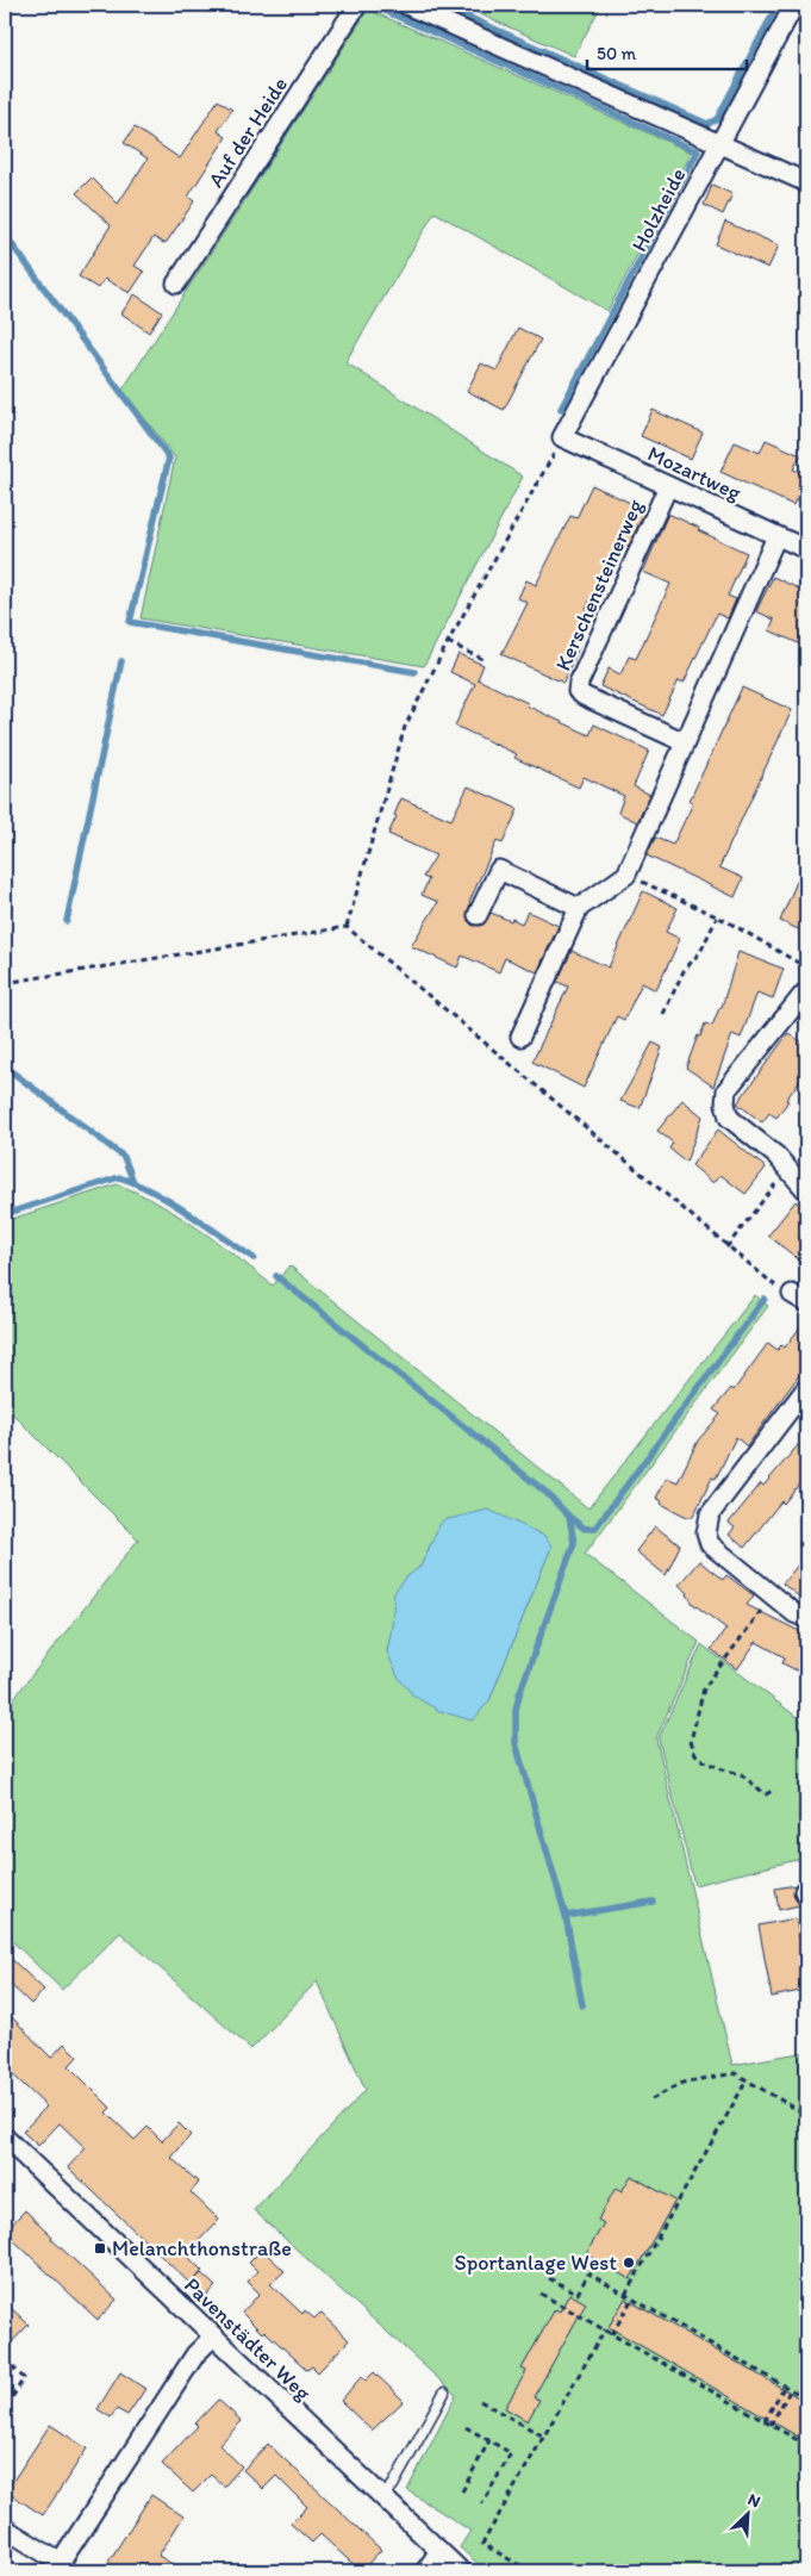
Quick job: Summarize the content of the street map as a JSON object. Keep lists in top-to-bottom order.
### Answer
{
  "streets": {
    "street": [
      "Auf der Heide",
      "Holzheide",
      "Mozartweg",
      "Kerschensteinerweg",
      "Pavenstädter Weg"
    ]
  },
  "crossings": [
    ["Holzheide", "Mozartweg"],
    ["Mozartweg", "Kerschensteinerweg"]
  ],
  "places": {
    "transit": ["Melanchthonstraße"],
    "other": ["Sportanlage West"]
  },
  "scale_bar": "50 m",
  "north": "top right"
}
